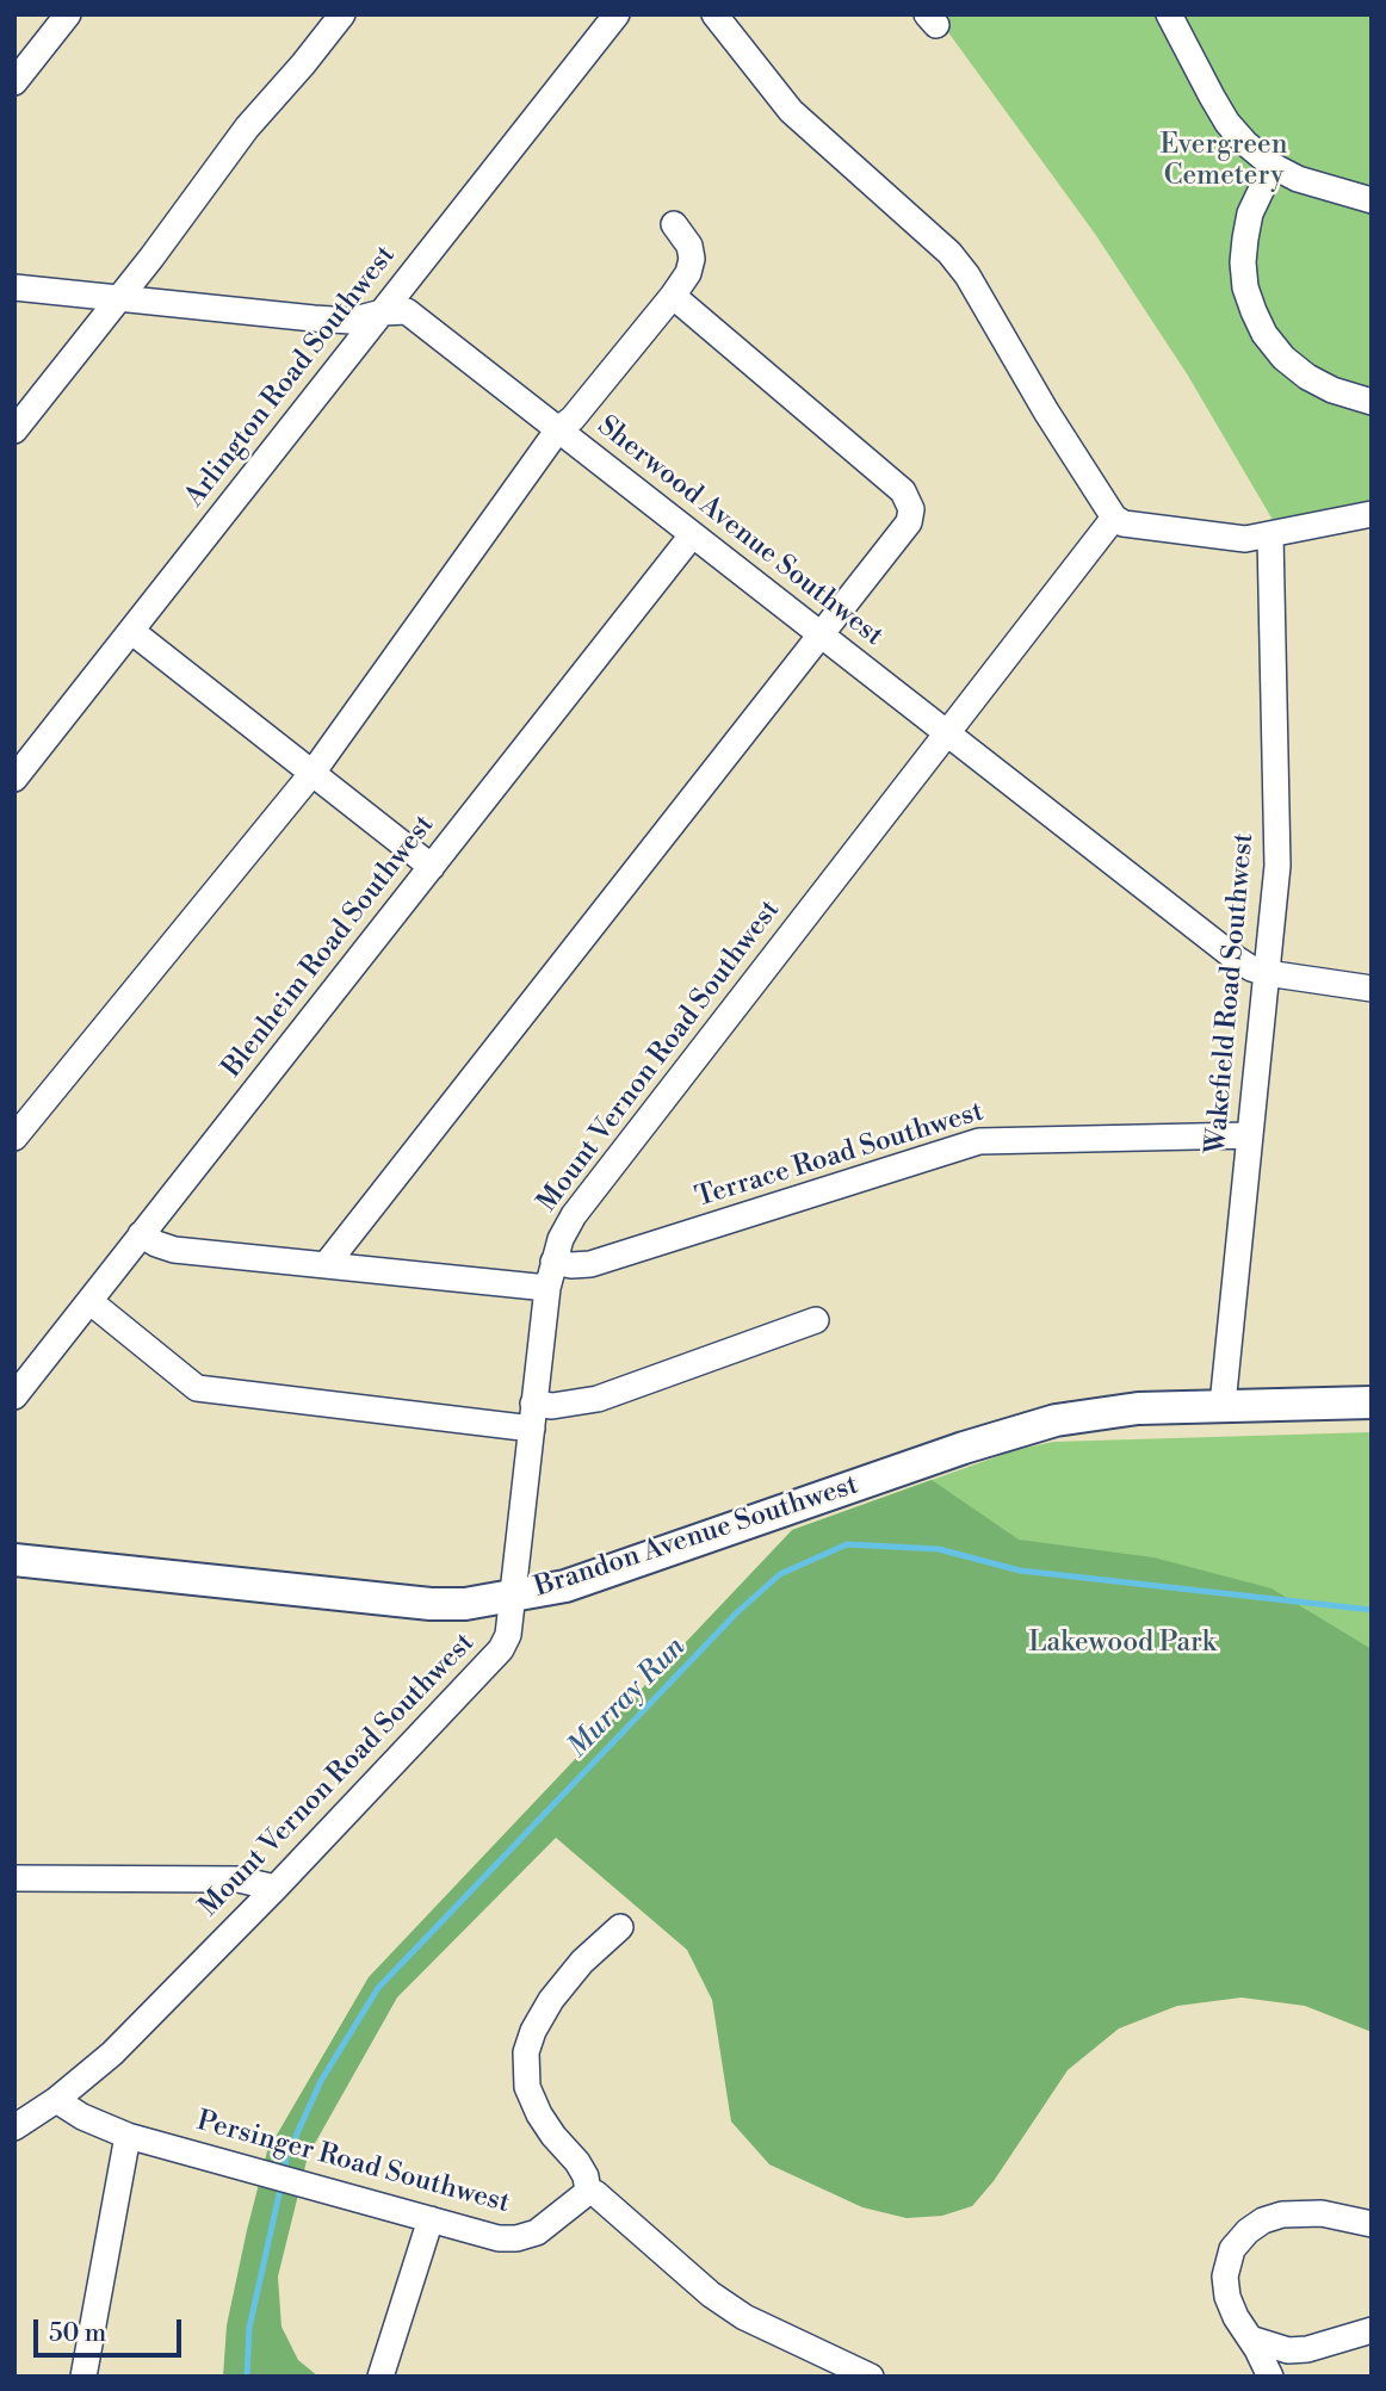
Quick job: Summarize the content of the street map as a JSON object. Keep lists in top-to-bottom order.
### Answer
{
  "streets": {
    "main road": ["Brandon Avenue Southwest"],
    "street": [
      "Arlington Road Southwest",
      "Sherwood Avenue Southwest",
      "Blenheim Road Southwest",
      "Wakefield Road Southwest",
      "Mount Vernon Road Southwest",
      "Terrace Road Southwest",
      "Persinger Road Southwest"
    ]
  },
  "crossings": [
    ["Arlington Road Southwest", "Sherwood Avenue Southwest"],
    ["Sherwood Avenue Southwest", "Blenheim Road Southwest"],
    ["Sherwood Avenue Southwest", "Wakefield Road Southwest"],
    ["Sherwood Avenue Southwest", "Mount Vernon Road Southwest"],
    ["Wakefield Road Southwest", "Terrace Road Southwest"],
    ["Wakefield Road Southwest", "Brandon Avenue Southwest"],
    ["Mount Vernon Road Southwest", "Terrace Road Southwest"],
    ["Mount Vernon Road Southwest", "Brandon Avenue Southwest"],
    ["Mount Vernon Road Southwest", "Persinger Road Southwest"]
  ],
  "water": ["Murray Run"],
  "parks": ["Evergreen Cemetery", "Lakewood Park"],
  "scale_bar": "50 m"
}
